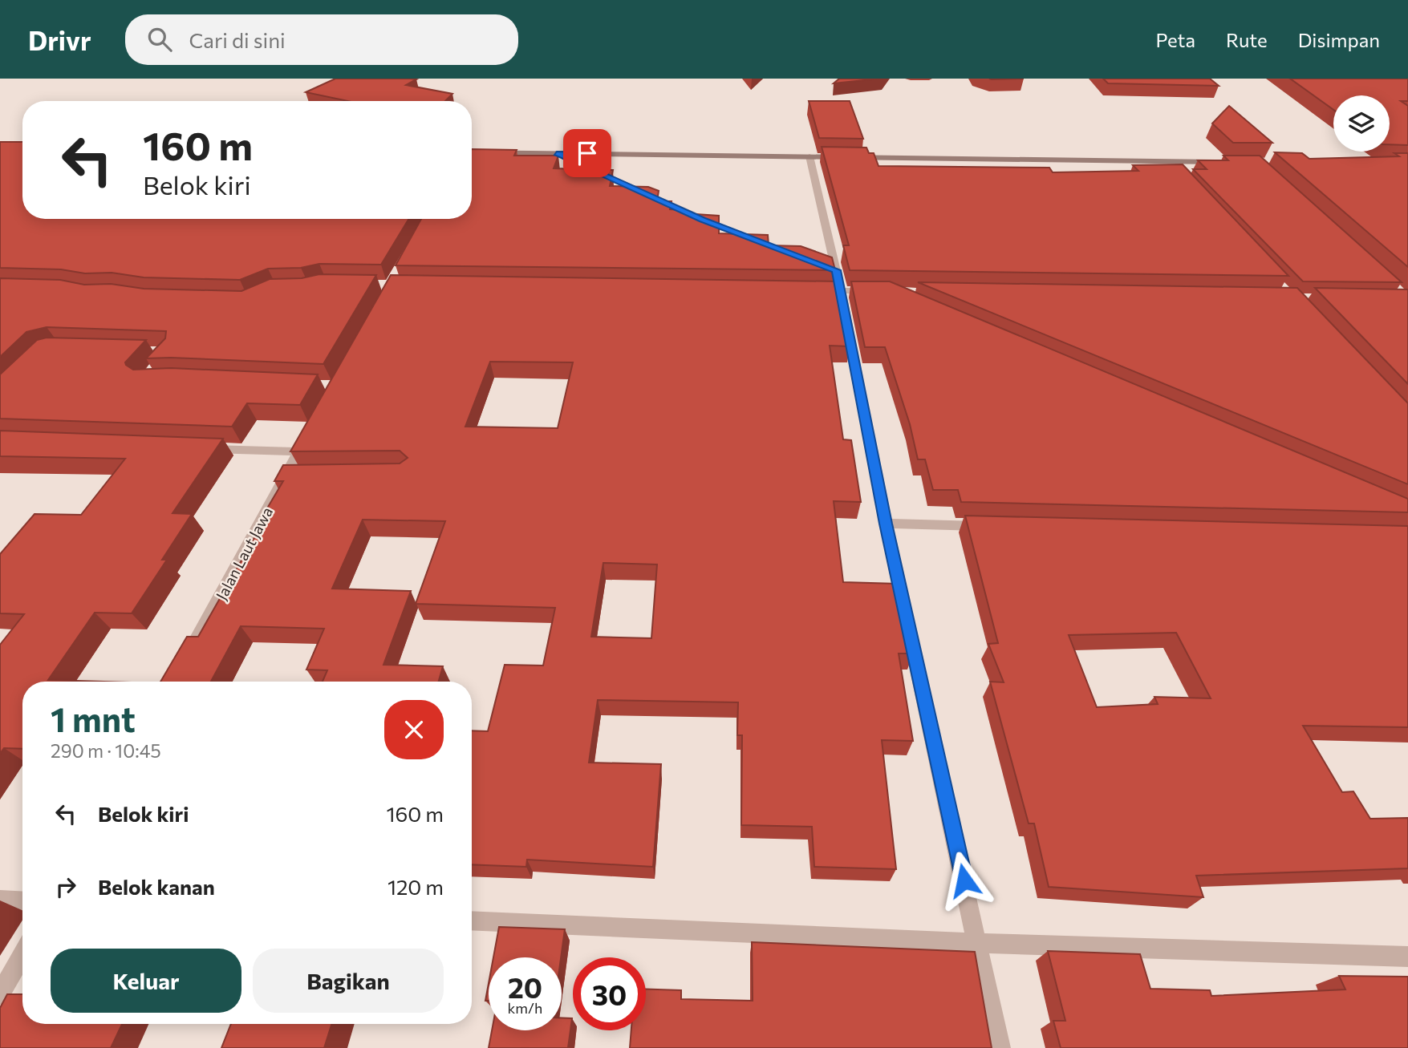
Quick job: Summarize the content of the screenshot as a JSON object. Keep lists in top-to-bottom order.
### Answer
{
  "streets": {
    "street": ["Jalan Laut Jawa"]
  },
  "page": {
    "header": "Drivr",
    "search": "Cari di sini",
    "nav": ["Peta", "Rute", "Disimpan"],
    "turn": ["160 m", "Belok kiri"],
    "heading": ["1 mnt", "290 m · 10:45"],
    "list": [
      {
        "name": "Belok kiri",
        "value": "160 m"
      },
      {
        "name": "Belok kanan",
        "value": "120 m"
      }
    ],
    "buttons": ["Keluar", "Bagikan"],
    "speed": "20 km/h",
    "limit": "30"
  }
}
